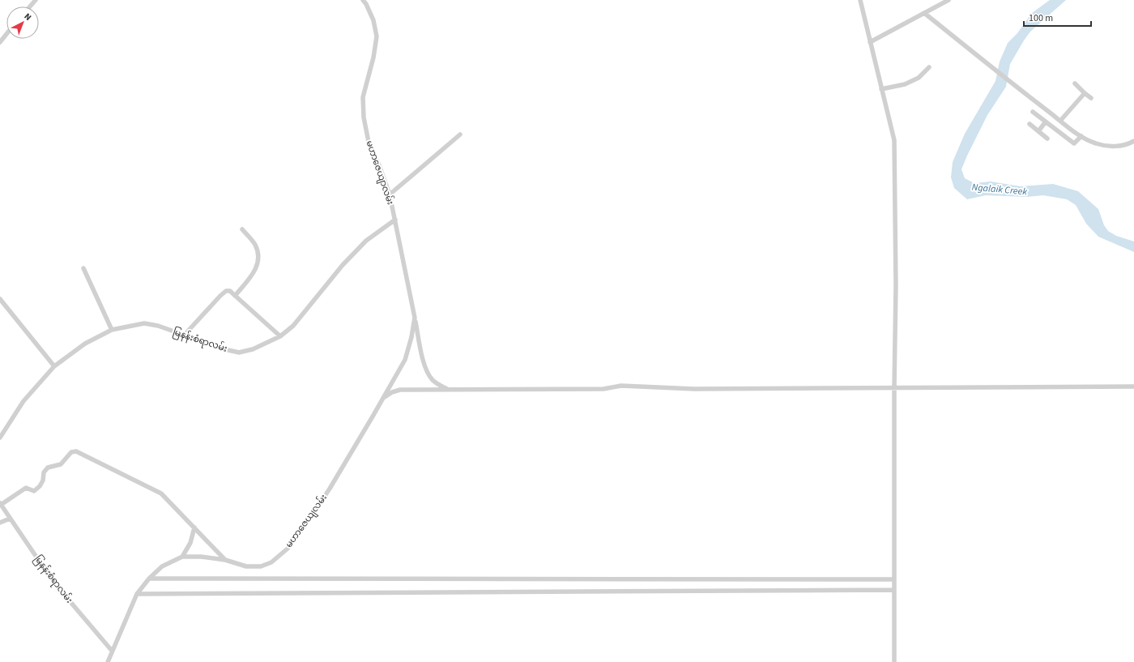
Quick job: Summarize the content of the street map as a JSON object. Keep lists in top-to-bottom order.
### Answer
{
  "streets": {
    "street": ["မဟာဇေယျာလမ်း", "မြနန်းစံရာလမ်း", "မဟာဇေယျလမ်း"]
  },
  "crossings": [
    ["မဟာဇေယျာလမ်း", "မြနန်းစံရာလမ်း"],
    ["မဟာဇေယျာလမ်း", "မဟာဇေယျလမ်း"],
    ["မြနန်းစံရာလမ်း", "မဟာဇေယျလမ်း"]
  ],
  "water": ["Ngalaik Creek"],
  "scale_bar": "100 m",
  "north": "top right"
}
